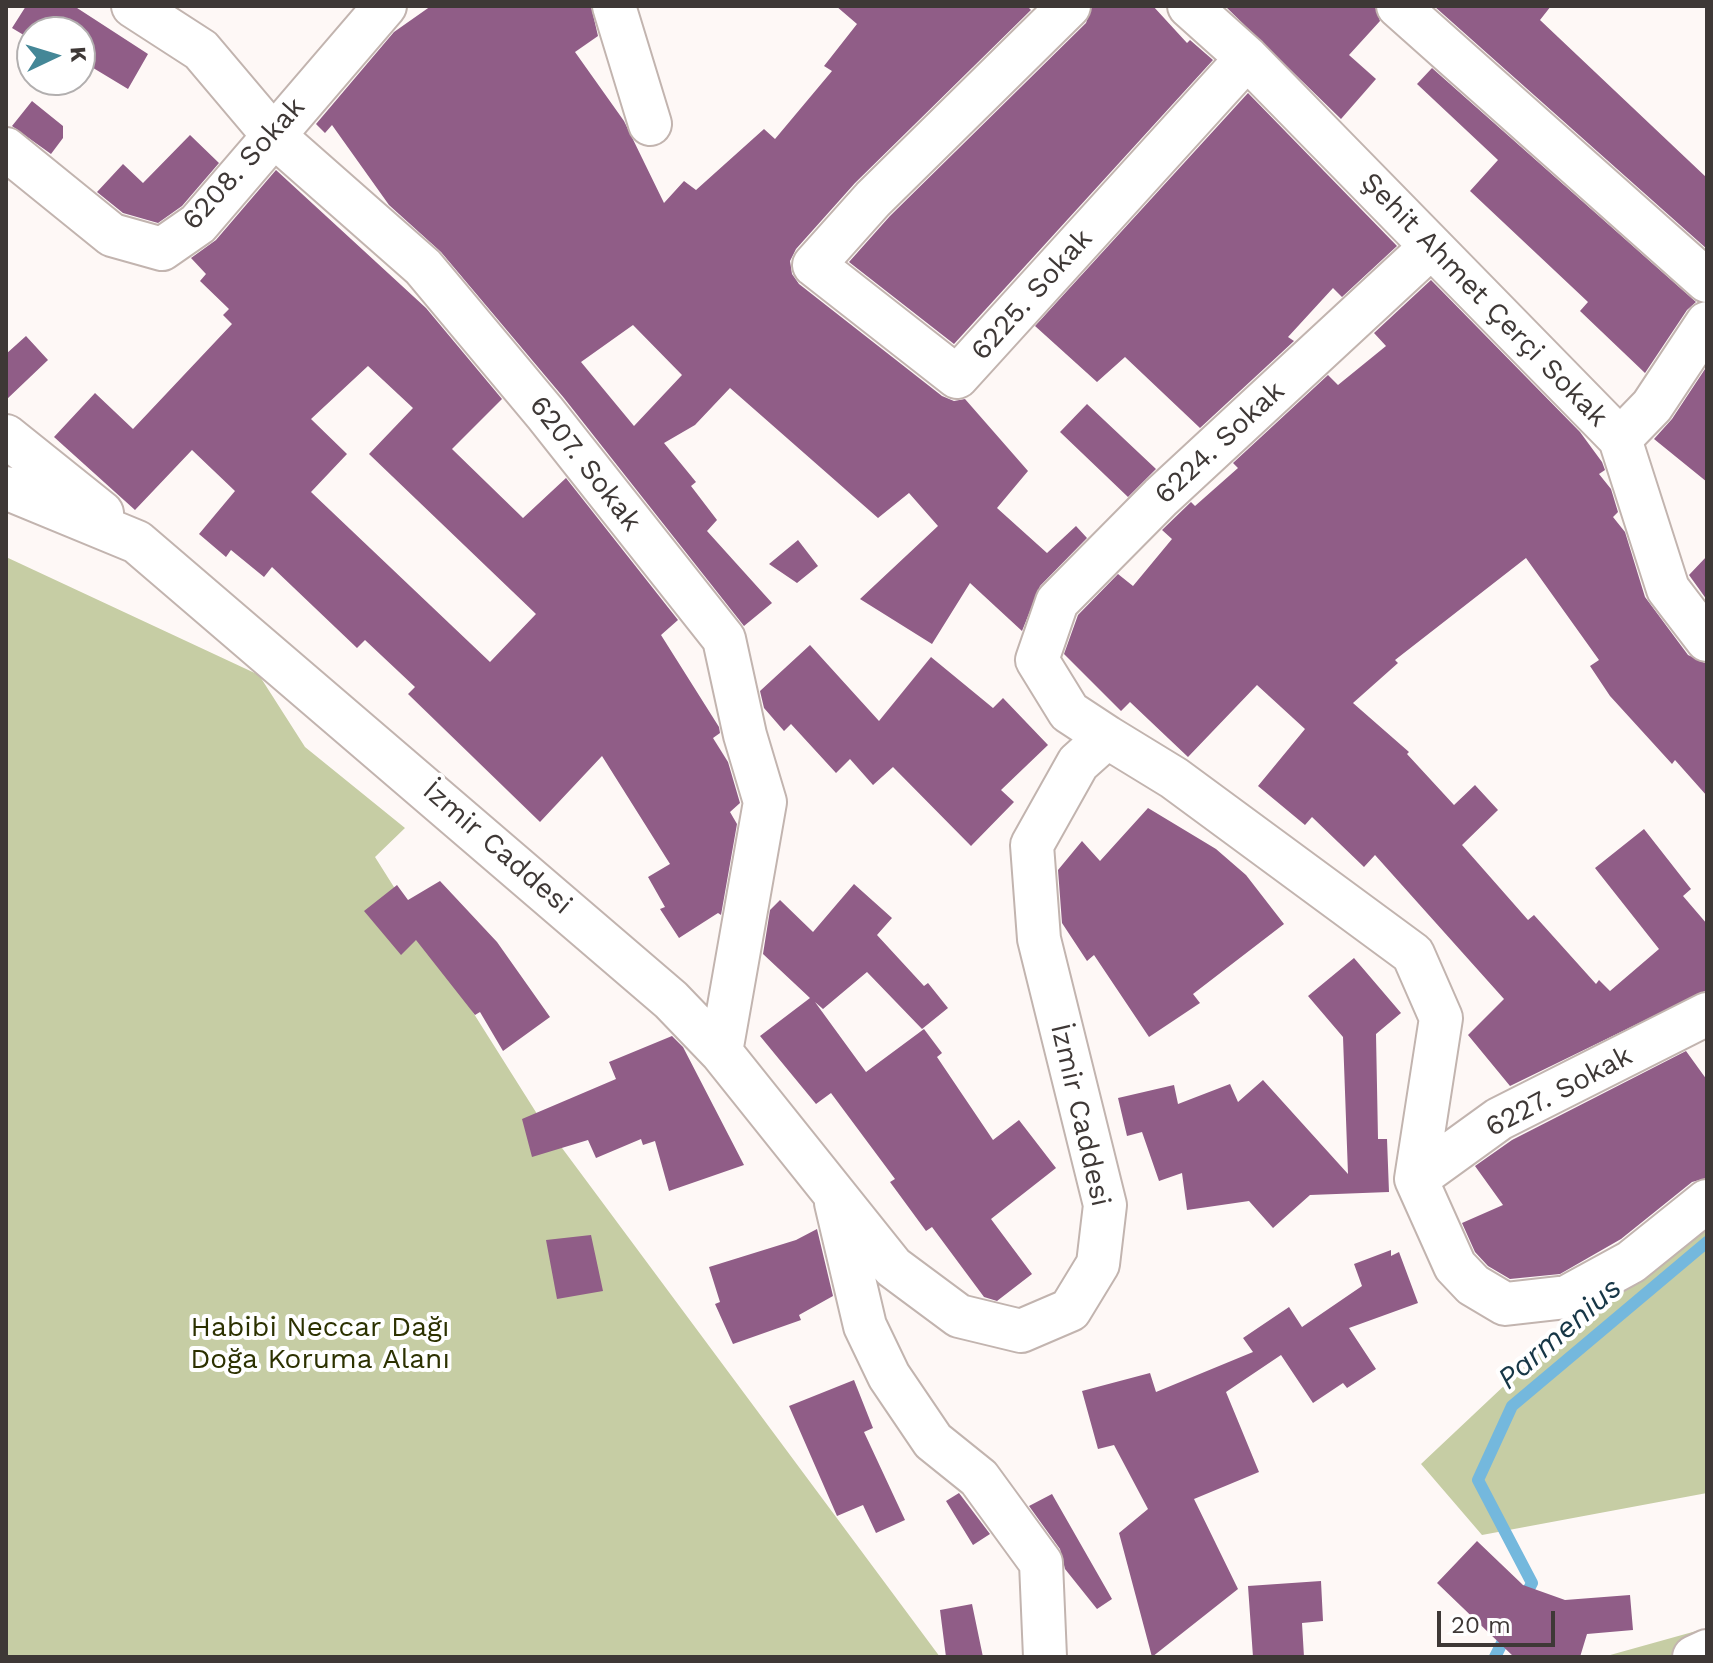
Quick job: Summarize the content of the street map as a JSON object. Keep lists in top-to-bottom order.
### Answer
{
  "streets": {
    "street": [
      "6208. Sokak",
      "6225. Sokak",
      "Şehit Ahmet Çerçi Sokak",
      "6224. Sokak",
      "6207. Sokak",
      "İzmir Caddesi",
      "6227. Sokak"
    ]
  },
  "crossings": [
    ["6208. Sokak", "6207. Sokak"],
    ["6225. Sokak", "Şehit Ahmet Çerçi Sokak"],
    ["Şehit Ahmet Çerçi Sokak", "6224. Sokak"],
    ["6224. Sokak", "İzmir Caddesi"],
    ["6207. Sokak", "İzmir Caddesi"]
  ],
  "water": ["Parmenius"],
  "parks": ["Habibi Neccar Dağı Doğa Koruma Alanı"],
  "scale_bar": "20 m",
  "north": "right"
}
